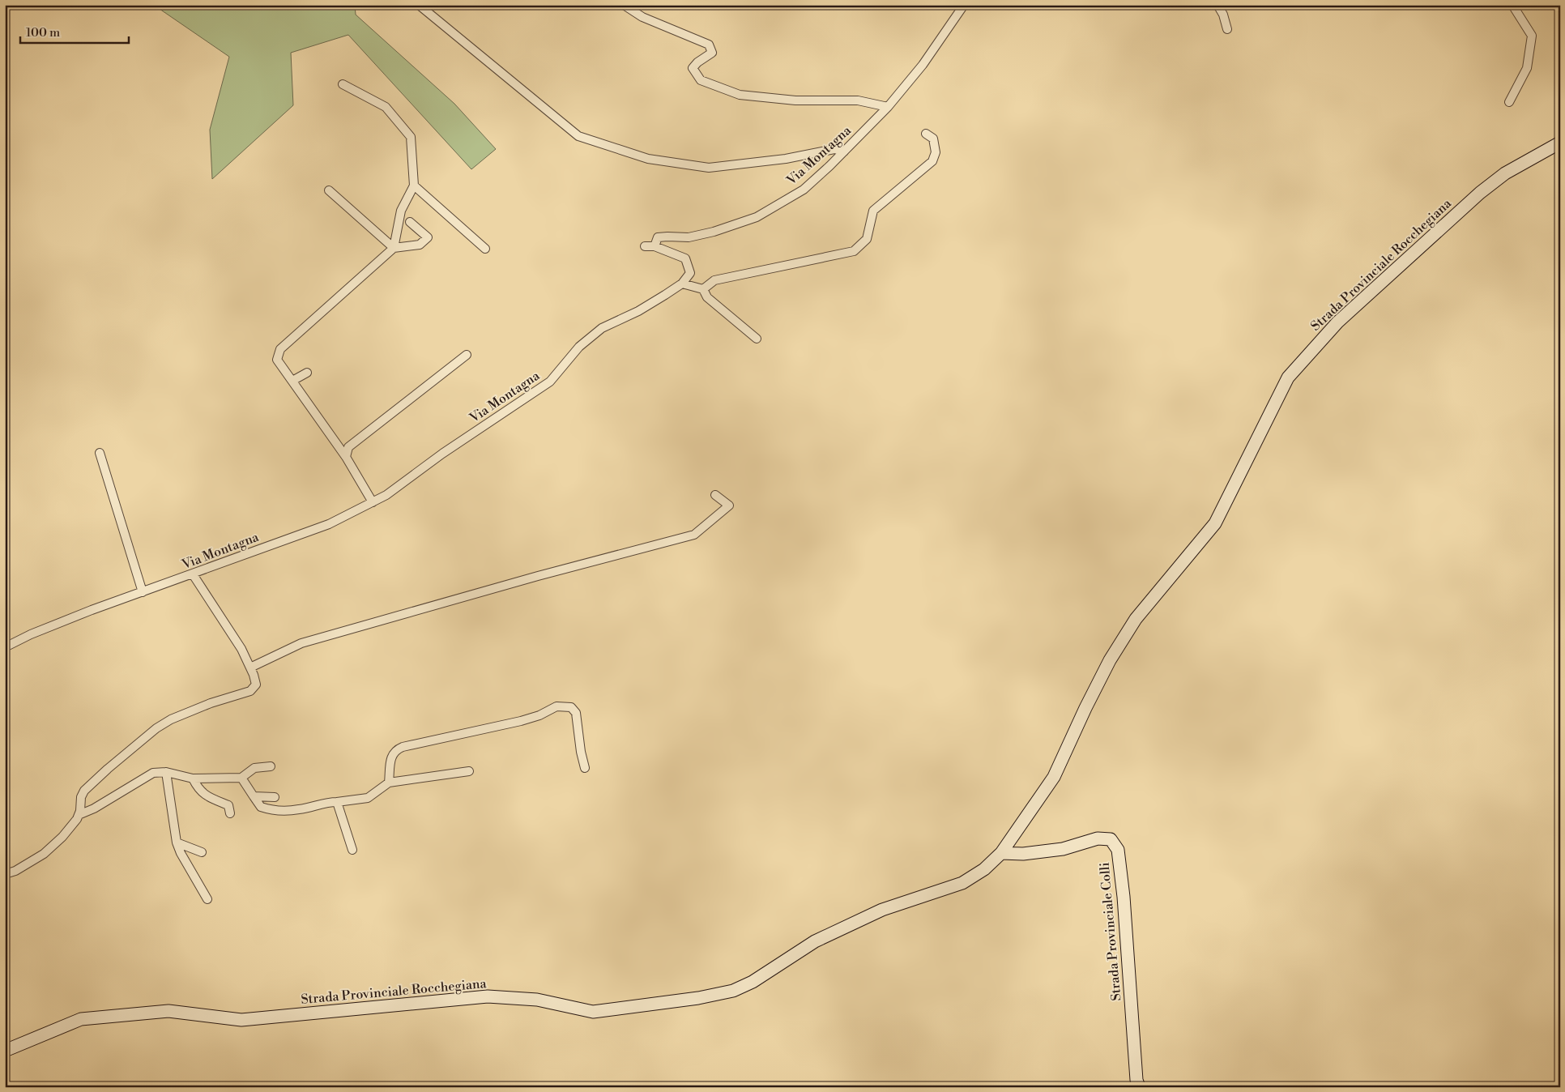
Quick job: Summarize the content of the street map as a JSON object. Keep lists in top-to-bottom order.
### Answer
{
  "streets": {
    "main road": ["Strada Provinciale Rocchegiana", "Strada Provinciale Colli"],
    "street": ["Via Montagna"]
  },
  "crossings": [
    ["Strada Provinciale Rocchegiana", "Strada Provinciale Colli"]
  ],
  "scale_bar": "100 m"
}
